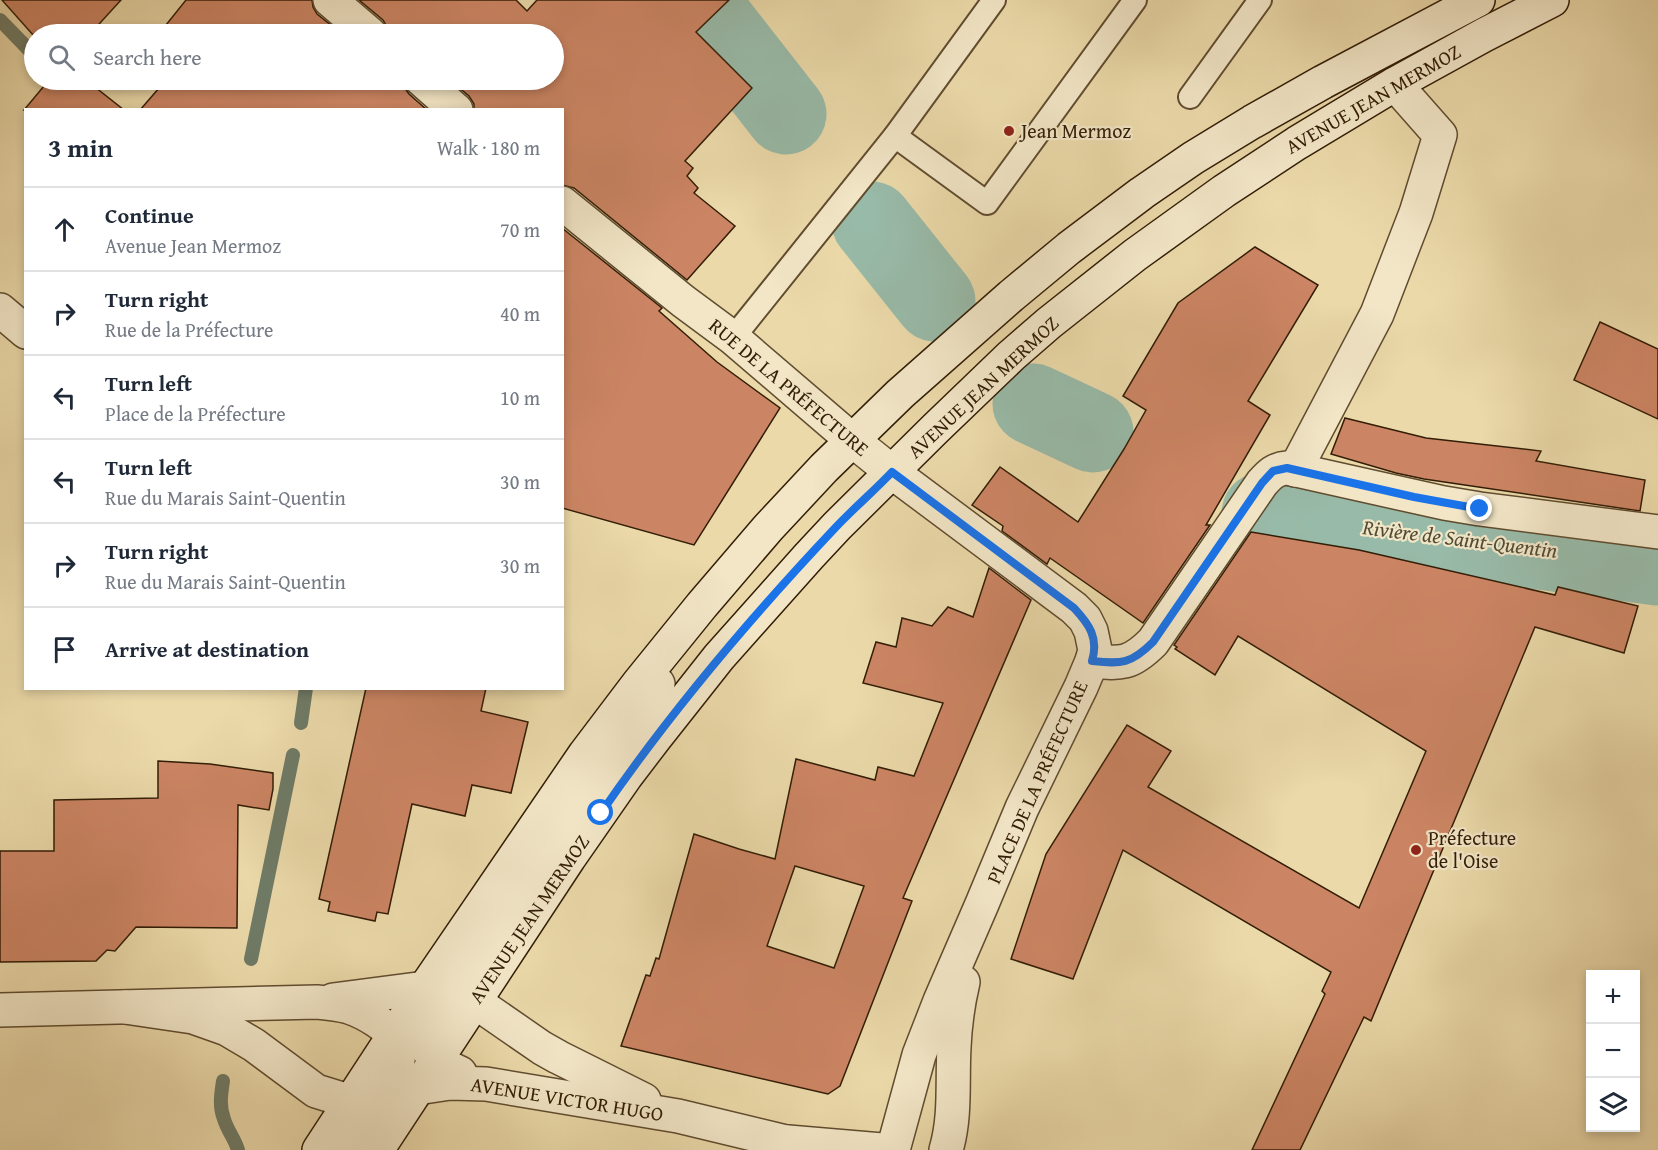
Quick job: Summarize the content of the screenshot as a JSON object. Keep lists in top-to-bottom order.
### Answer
{
  "streets": {
    "street": [
      "AVENUE JEAN MERMOZ",
      "RUE DE LA PRÉFECTURE",
      "PLACE DE LA PRÉFECTURE",
      "AVENUE VICTOR HUGO"
    ]
  },
  "crossings": [
    ["AVENUE JEAN MERMOZ", "RUE DE LA PRÉFECTURE"],
    ["AVENUE JEAN MERMOZ", "AVENUE VICTOR HUGO"],
    ["RUE DE LA PRÉFECTURE", "PLACE DE LA PRÉFECTURE"]
  ],
  "water": ["Rivière de Saint-Quentin"],
  "places": ["Jean Mermoz", "Préfecture de l'Oise"],
  "page": {
    "search": "Search here",
    "heading": ["3 min", "Walk · 180 m"],
    "list": [
      ["Continue", "Avenue Jean Mermoz", "70 m"],
      ["Turn right", "Rue de la Préfecture", "40 m"],
      ["Turn left", "Place de la Préfecture", "10 m"],
      ["Turn left", "Rue du Marais Saint-Quentin", "30 m"],
      ["Turn right", "Rue du Marais Saint-Quentin", "30 m"],
      "Arrive at destination"
    ],
    "map_buttons": ["+", "−"]
  }
}
